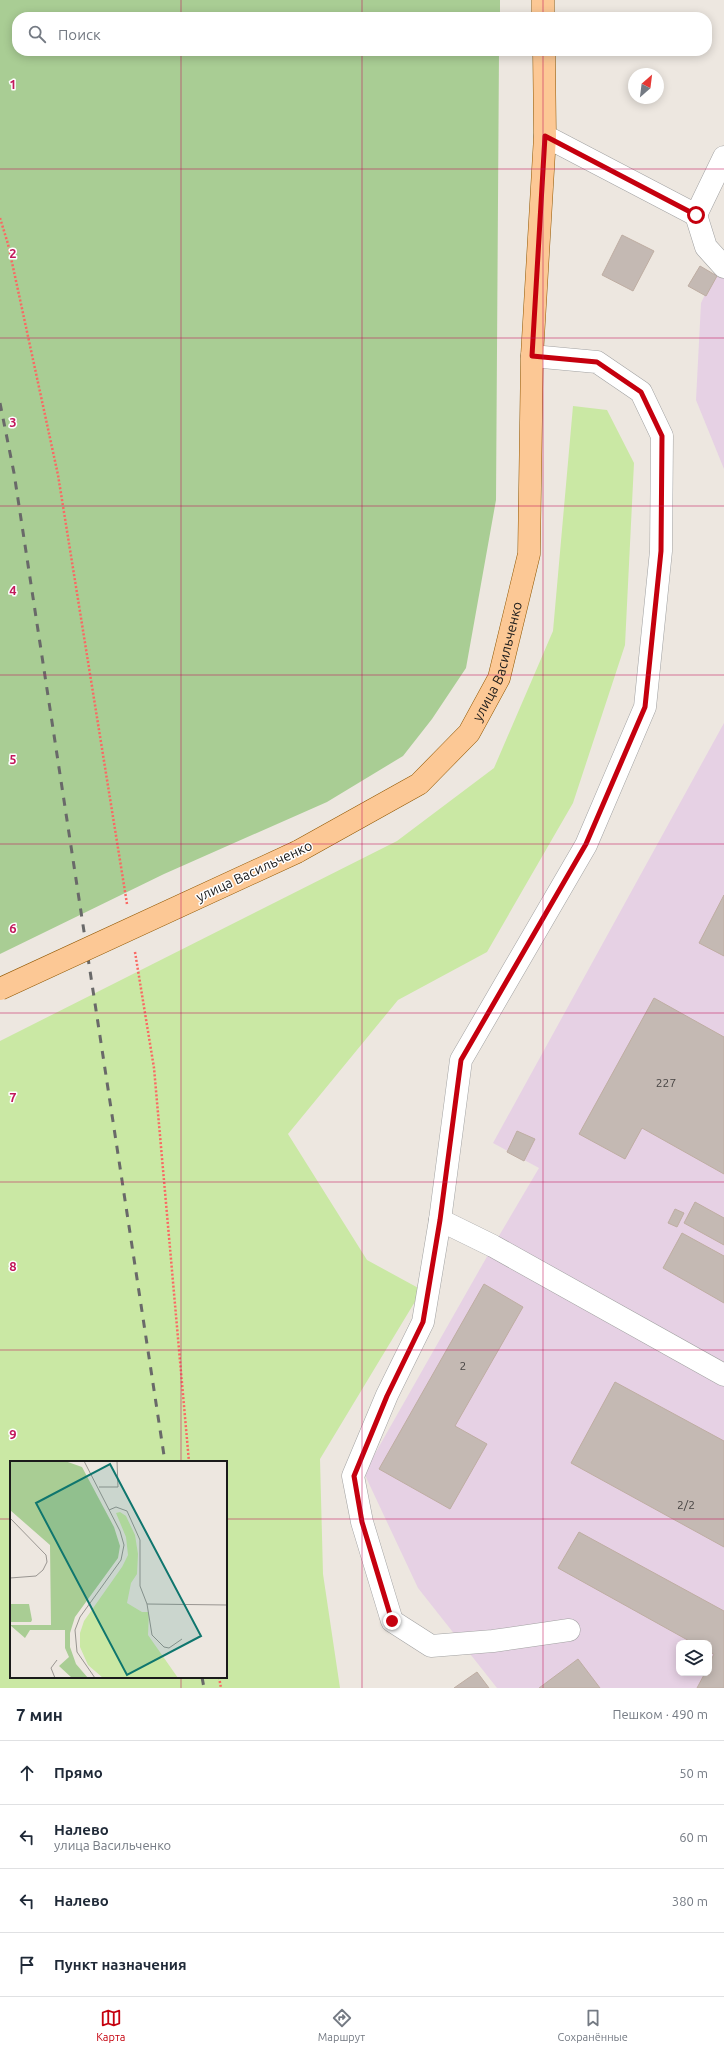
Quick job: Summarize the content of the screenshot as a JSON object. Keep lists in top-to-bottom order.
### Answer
{
  "streets": {
    "main road": ["улица Васильченко"]
  },
  "house_numbers": ["227", "2", "2/2"],
  "north": "top right",
  "page": {
    "search": "Поиск",
    "heading": ["7 мин", "Пешком · 490 m"],
    "list": [
      ["Прямо", "50 m"],
      ["Налево", "улица Васильченко", "60 m"],
      ["Налево", "380 m"],
      "Пункт назначения"
    ],
    "nav": ["Карта", "Маршрут", "Сохранённые"]
  },
  "grid": {
    "rows": [
      "1",
      "2",
      "3",
      "4",
      "5",
      "6",
      "7",
      "8",
      "9"
    ]
  }
}
